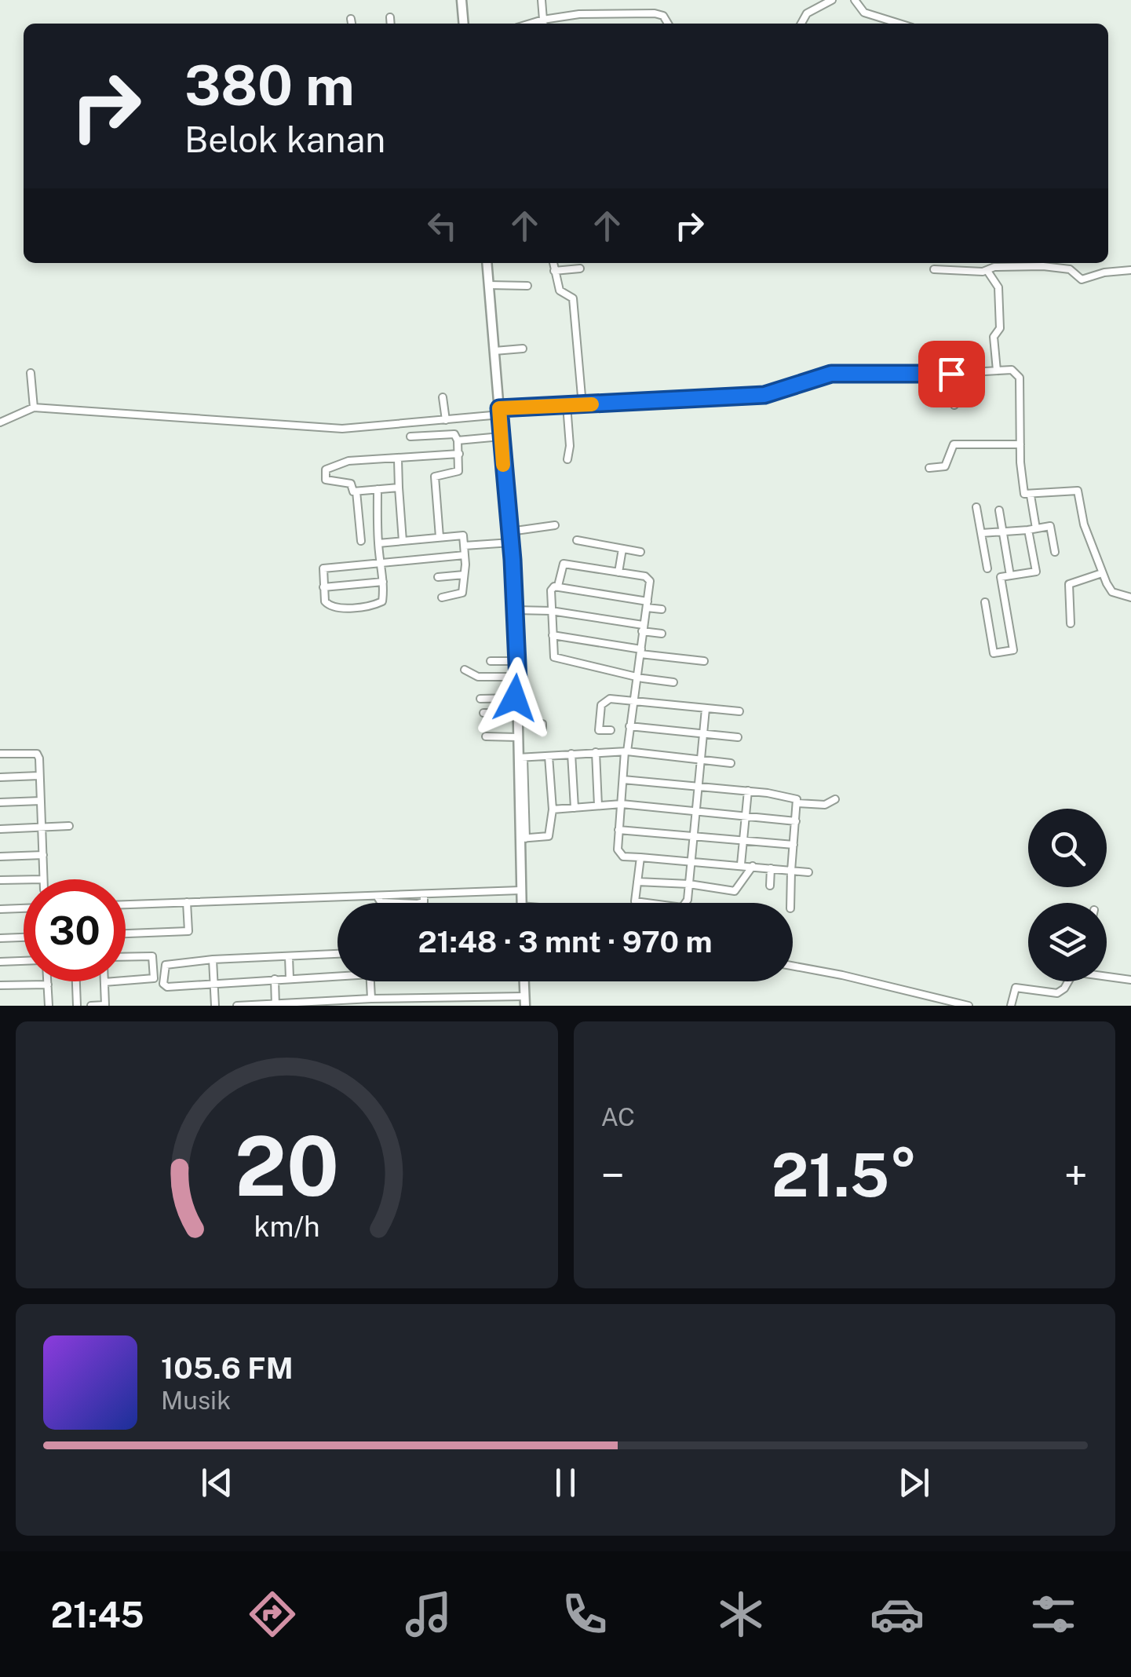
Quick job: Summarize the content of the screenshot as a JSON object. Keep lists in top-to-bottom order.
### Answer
{
  "page": {
    "turn": ["380 m", "Belok kanan"],
    "limit": "30",
    "trip": "21:48 · 3 mnt · 970 m",
    "tile": "AC",
    "heat": ["−", "21.5°", "+"],
    "song": ["105.6 FM", "Musik"],
    "tabs": "21:45",
    "gauge": ["20", "km/h"]
  }
}
